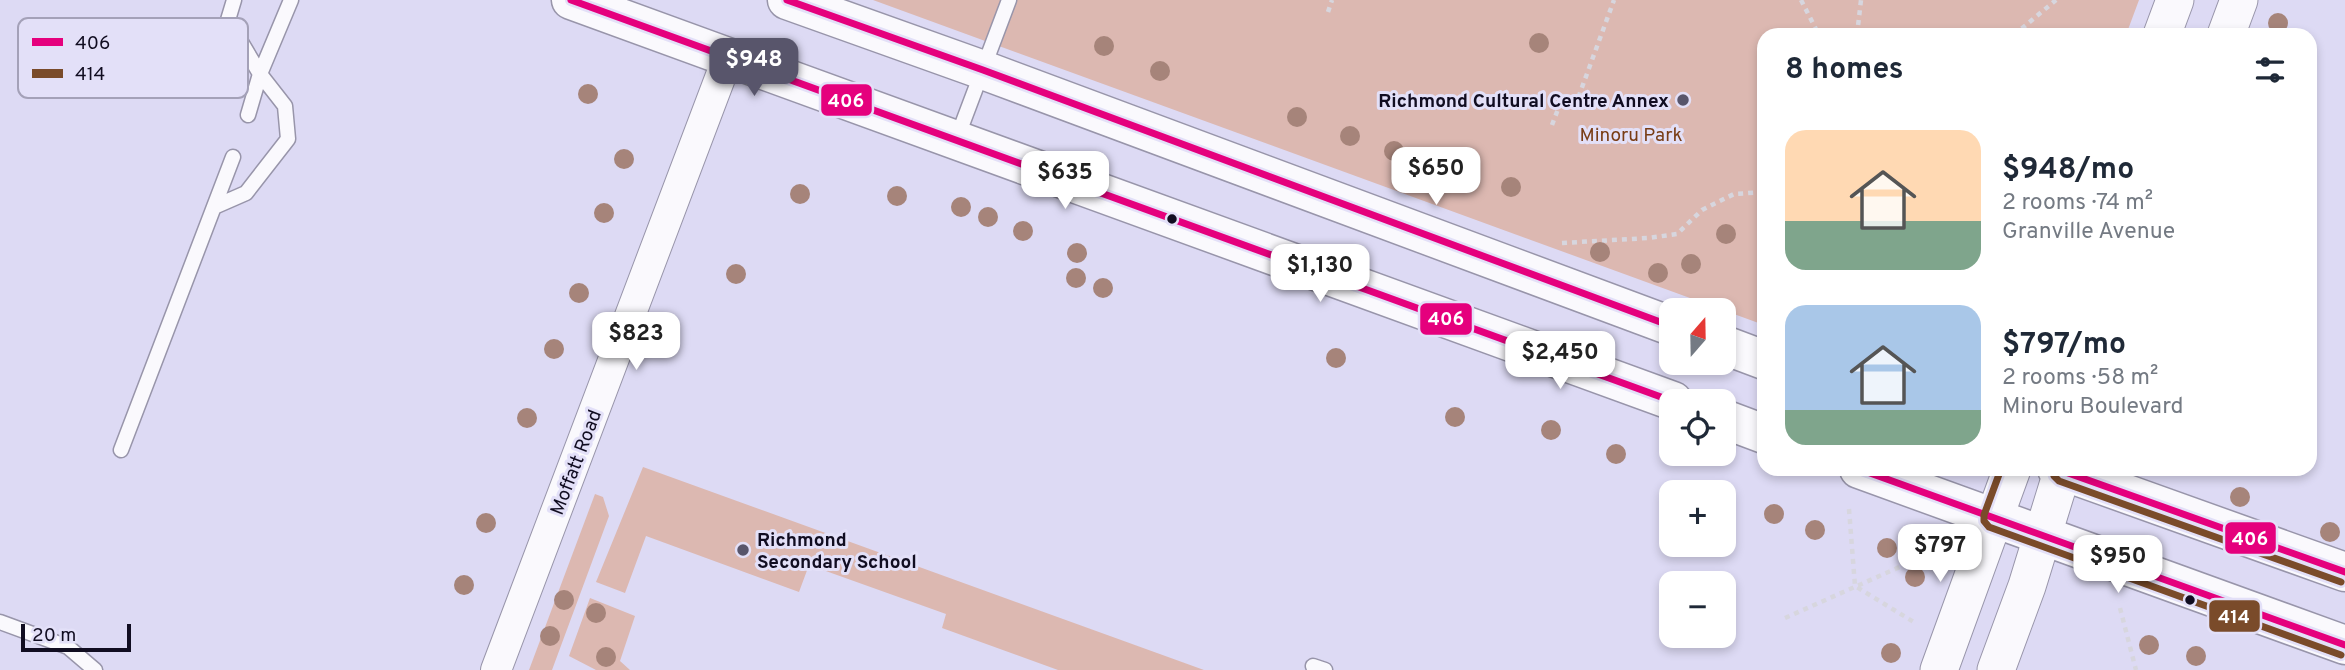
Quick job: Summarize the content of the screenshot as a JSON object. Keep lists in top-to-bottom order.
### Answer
{
  "streets": {
    "street": ["Moffatt Road"]
  },
  "parks": ["Minoru Park"],
  "places": ["Richmond Cultural Centre Annex", "Richmond Secondary School"],
  "lines": ["transit line 406", "transit line 414"],
  "legend": ["406", "414"],
  "scale_bar": "20 m",
  "north": "top",
  "page": {
    "heading": "8 homes",
    "price": [
      "$948",
      "$650",
      "$635",
      "$1,130",
      "$823",
      "$2,450",
      "$797",
      "$950"
    ],
    "list": [
      {
        "name": "$948/mo",
        "note": "2 rooms · 74 m² · Granville Avenue"
      },
      {
        "name": "$797/mo",
        "note": "2 rooms · 58 m² · Minoru Boulevard"
      }
    ],
    "map_buttons": ["+", "−"],
    "scale": "20 m"
  }
}
